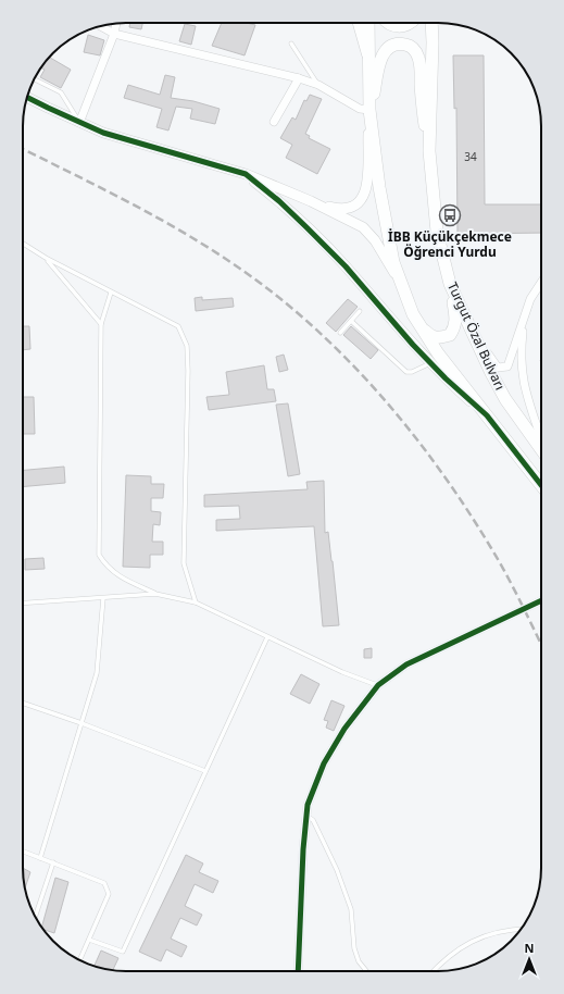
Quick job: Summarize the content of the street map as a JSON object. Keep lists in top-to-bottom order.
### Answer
{
  "streets": {
    "main road": ["Turgut Özal Bulvarı"]
  },
  "places": {
    "bus stop": ["İBB Küçükçekmece Öğrenci Yurdu"]
  },
  "house_numbers": ["34"],
  "north": "top"
}
